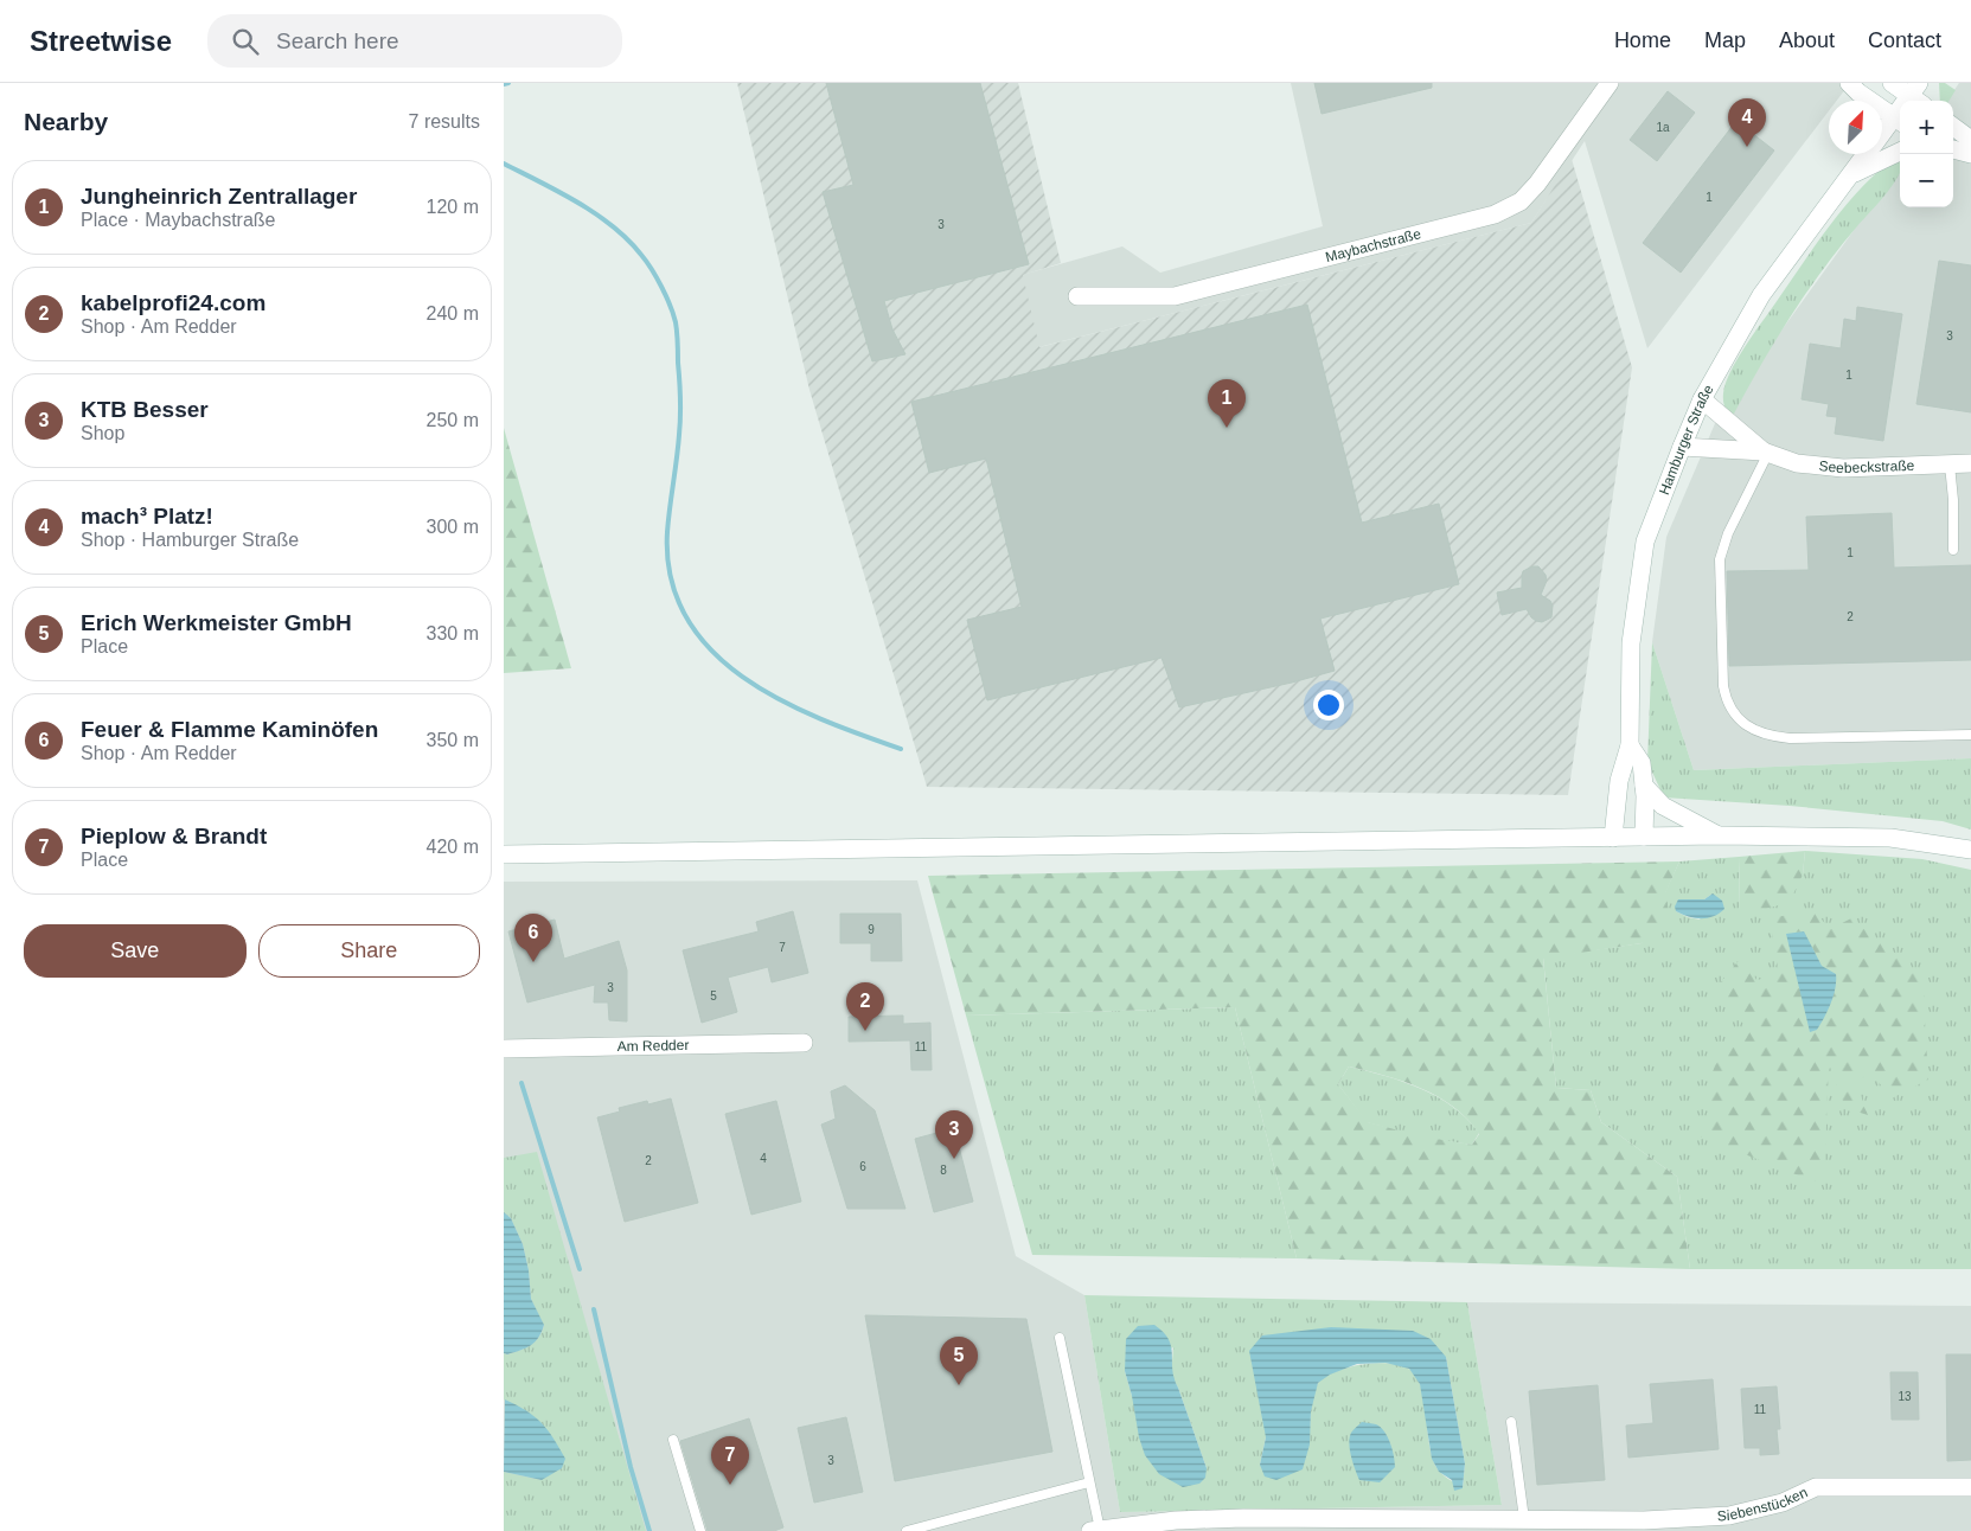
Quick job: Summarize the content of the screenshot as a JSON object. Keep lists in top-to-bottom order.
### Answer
{
  "streets": {
    "main road": [
      "Maybachstraße",
      "Hamburger Straße",
      "Seebeckstraße",
      "Am Redder",
      "Siebenstücken"
    ]
  },
  "crossings": [
    ["Hamburger Straße", "Seebeckstraße"]
  ],
  "house_numbers": [
    "1a",
    "1",
    "3",
    "3",
    "1",
    "1",
    "2",
    "9",
    "7",
    "3",
    "5",
    "11",
    "4",
    "2",
    "6",
    "8",
    "13",
    "11",
    "3"
  ],
  "north": "top right",
  "page": {
    "header": "Streetwise",
    "search": "Search here",
    "nav": [
      "Home",
      "Map",
      "About",
      "Contact"
    ],
    "heading": ["Nearby", "7 results"],
    "pins": [
      "4",
      "1",
      "6",
      "2",
      "3",
      "5",
      "7"
    ],
    "map_buttons": ["+", "−"],
    "list": [
      {
        "mark": "1",
        "name": "Jungheinrich Zentrallager",
        "note": "Place · Maybachstraße",
        "value": "120 m"
      },
      {
        "mark": "2",
        "name": "kabelprofi24.com",
        "note": "Shop · Am Redder",
        "value": "240 m"
      },
      {
        "mark": "3",
        "name": "KTB Besser",
        "note": "Shop",
        "value": "250 m"
      },
      {
        "mark": "4",
        "name": "mach³ Platz!",
        "note": "Shop · Hamburger Straße",
        "value": "300 m"
      },
      {
        "mark": "5",
        "name": "Erich Werkmeister GmbH",
        "note": "Place",
        "value": "330 m"
      },
      {
        "mark": "6",
        "name": "Feuer & Flamme Kaminöfen",
        "note": "Shop · Am Redder",
        "value": "350 m"
      },
      {
        "mark": "7",
        "name": "Pieplow & Brandt",
        "note": "Place",
        "value": "420 m"
      }
    ],
    "buttons": ["Save", "Share"]
  }
}
